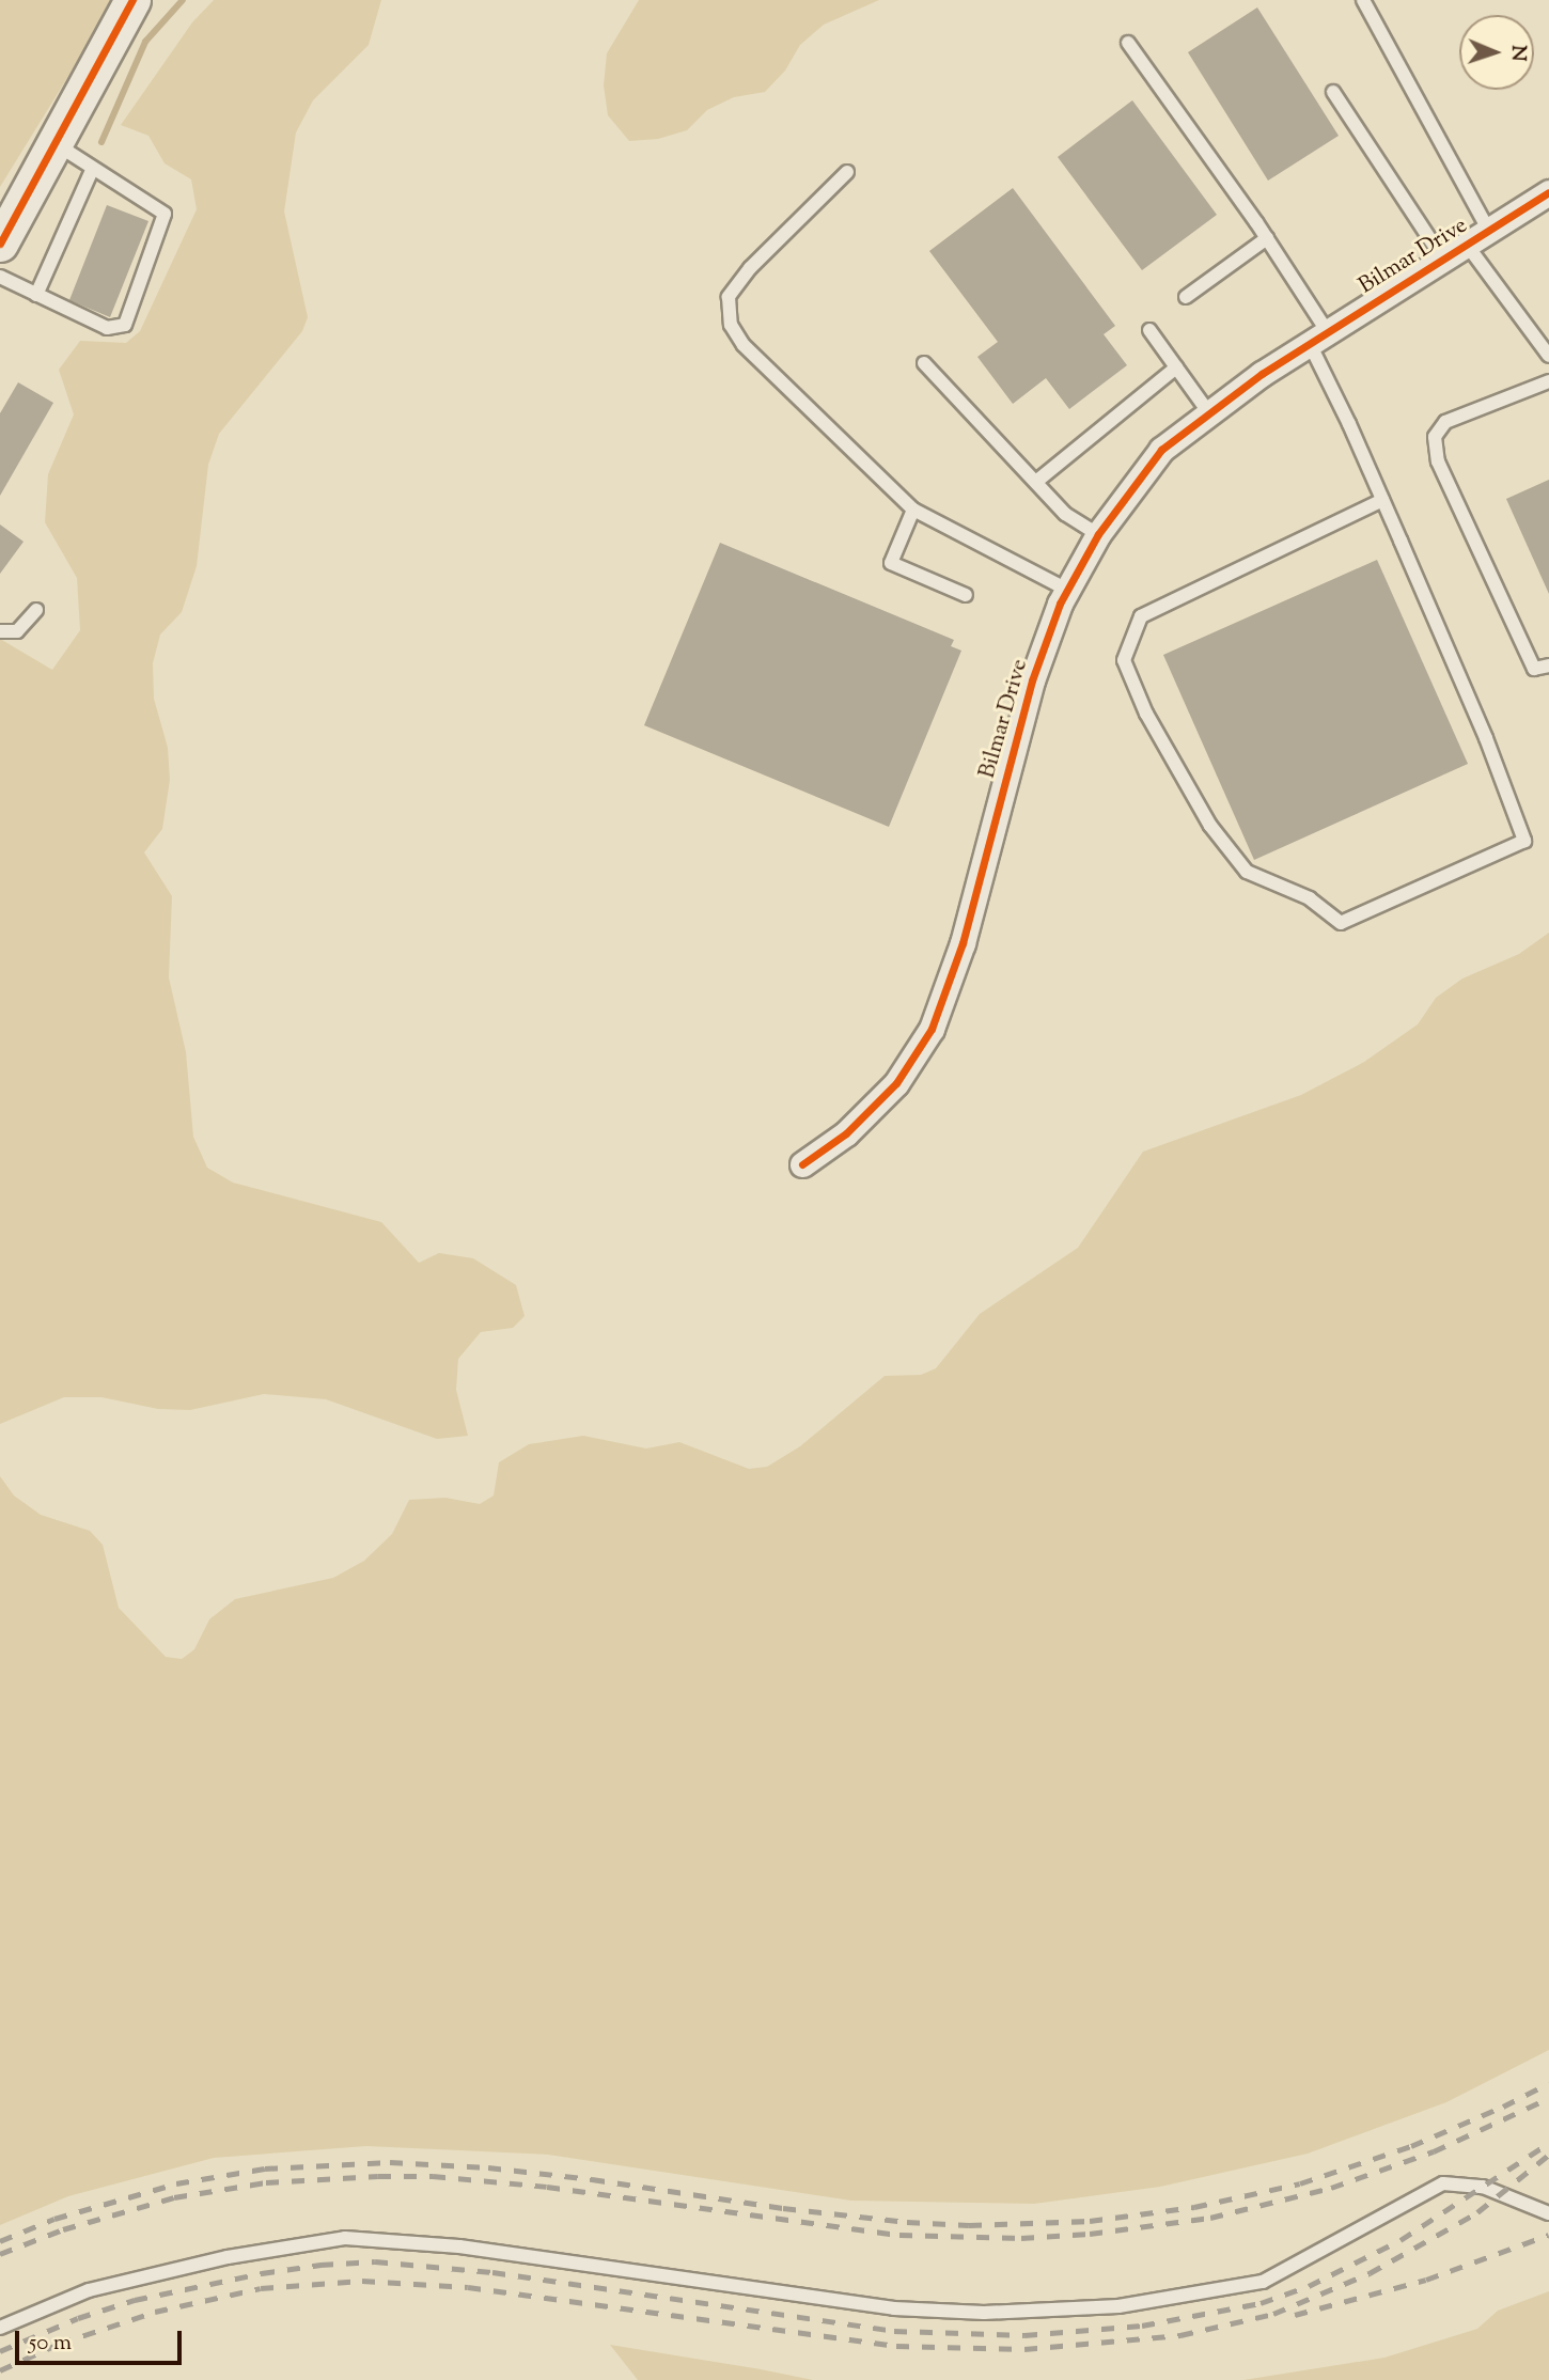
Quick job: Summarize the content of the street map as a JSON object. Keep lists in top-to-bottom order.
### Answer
{
  "streets": {
    "street": ["Bilmar Drive"]
  },
  "scale_bar": "50 m",
  "north": "right"
}
